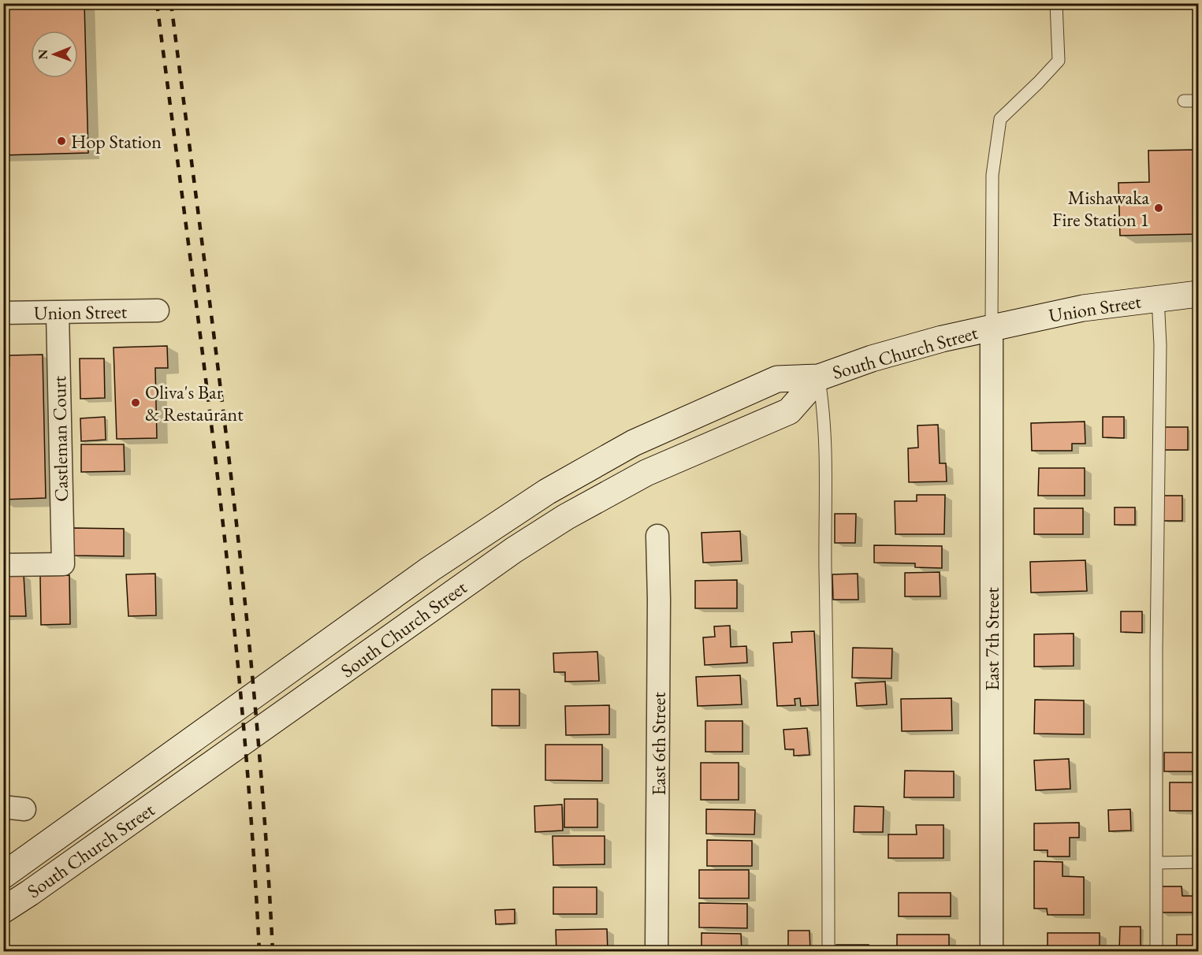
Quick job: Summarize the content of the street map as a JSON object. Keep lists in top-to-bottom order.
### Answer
{
  "streets": {
    "main road": ["Union Street", "South Church Street"],
    "street": ["Castleman Court", "East 7th Street", "East 6th Street"]
  },
  "crossings": [
    ["Union Street", "South Church Street"],
    ["Union Street", "Castleman Court"],
    ["Union Street", "East 7th Street"],
    ["South Church Street", "East 7th Street"]
  ],
  "places": ["Hop Station", "Mishawaka Fire Station 1", "Oliva's Bar & Restaurant"],
  "north": "left"
}
